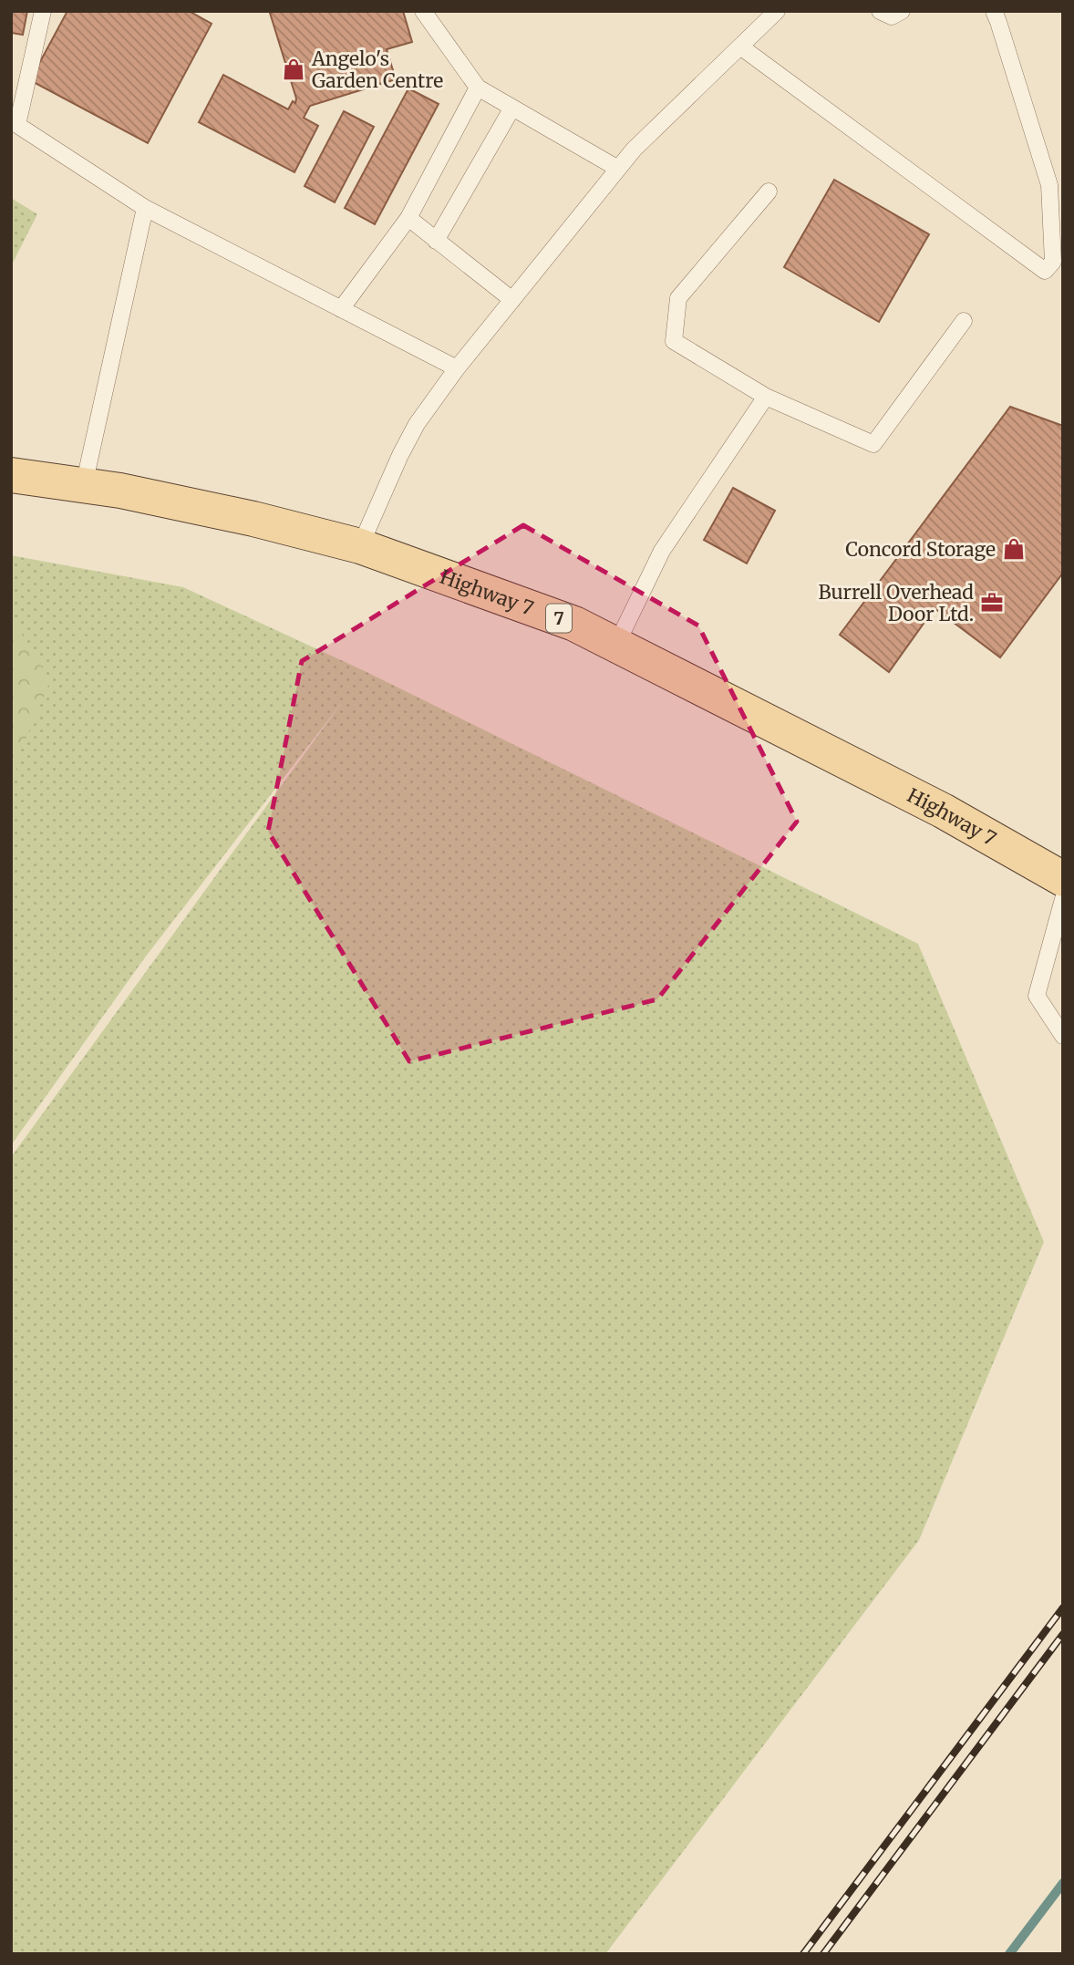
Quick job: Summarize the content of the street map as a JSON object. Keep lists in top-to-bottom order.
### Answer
{
  "streets": {
    "main road": ["Highway 7", "7"]
  },
  "places": {
    "shop": ["Angelo's Garden Centre", "Concord Storage"],
    "office": ["Burrell Overhead Door Ltd."]
  }
}
